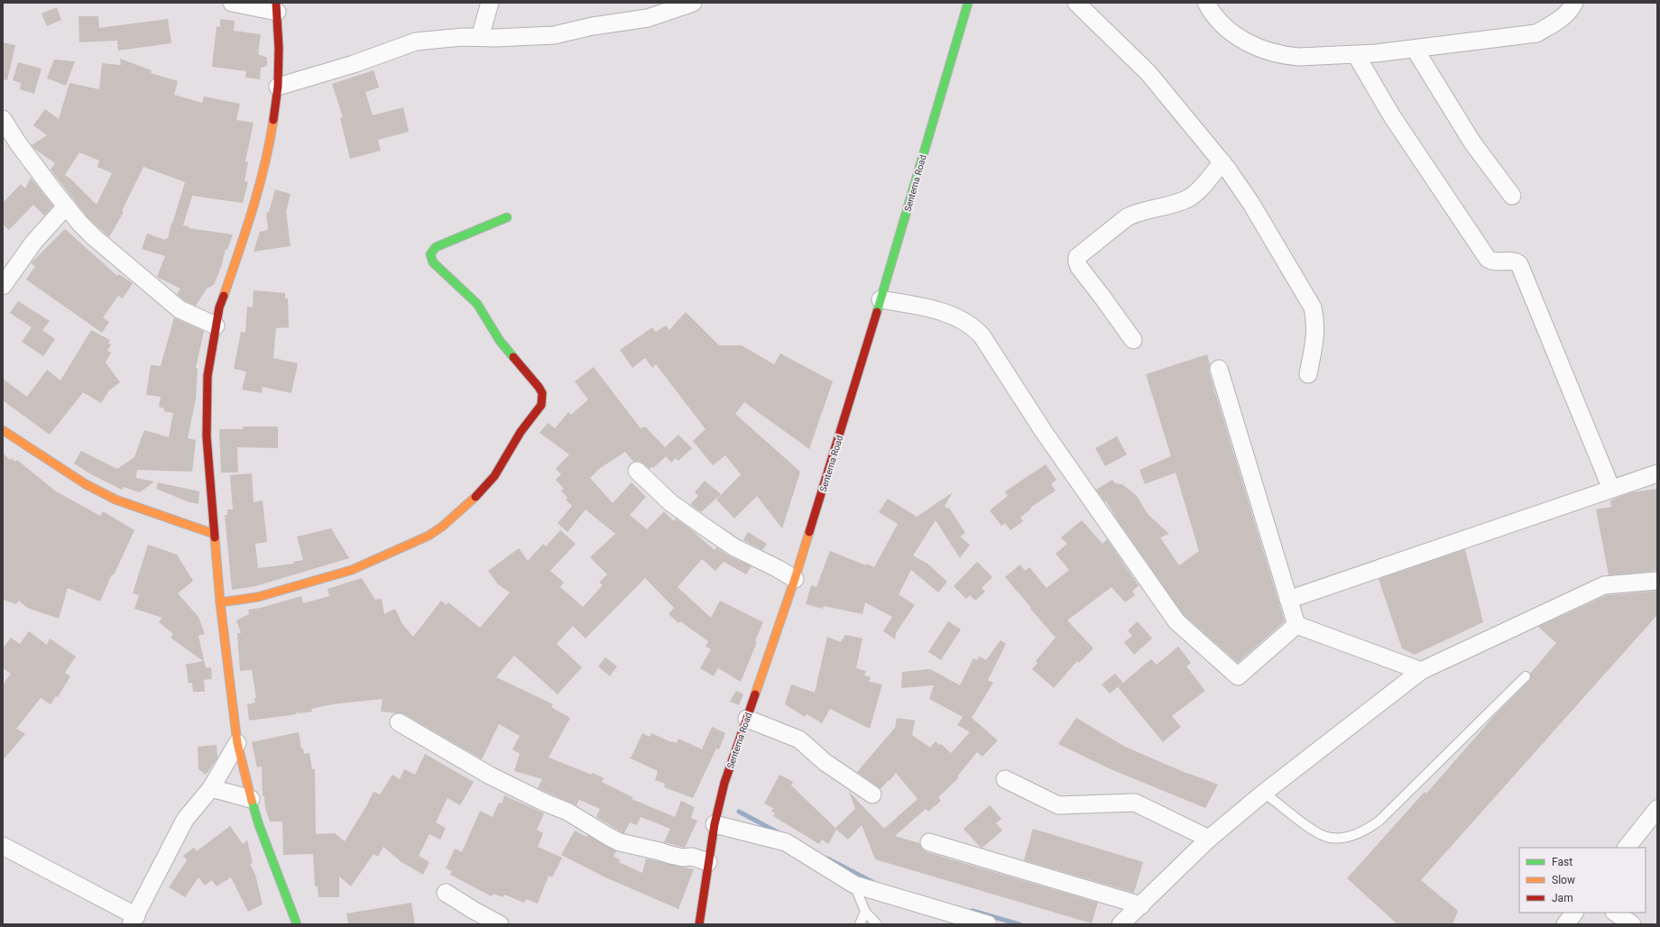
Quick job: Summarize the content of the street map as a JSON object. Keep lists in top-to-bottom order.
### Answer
{
  "streets": {
    "street": ["Sentema Road"]
  },
  "legend": ["Fast", "Slow", "Jam"]
}
